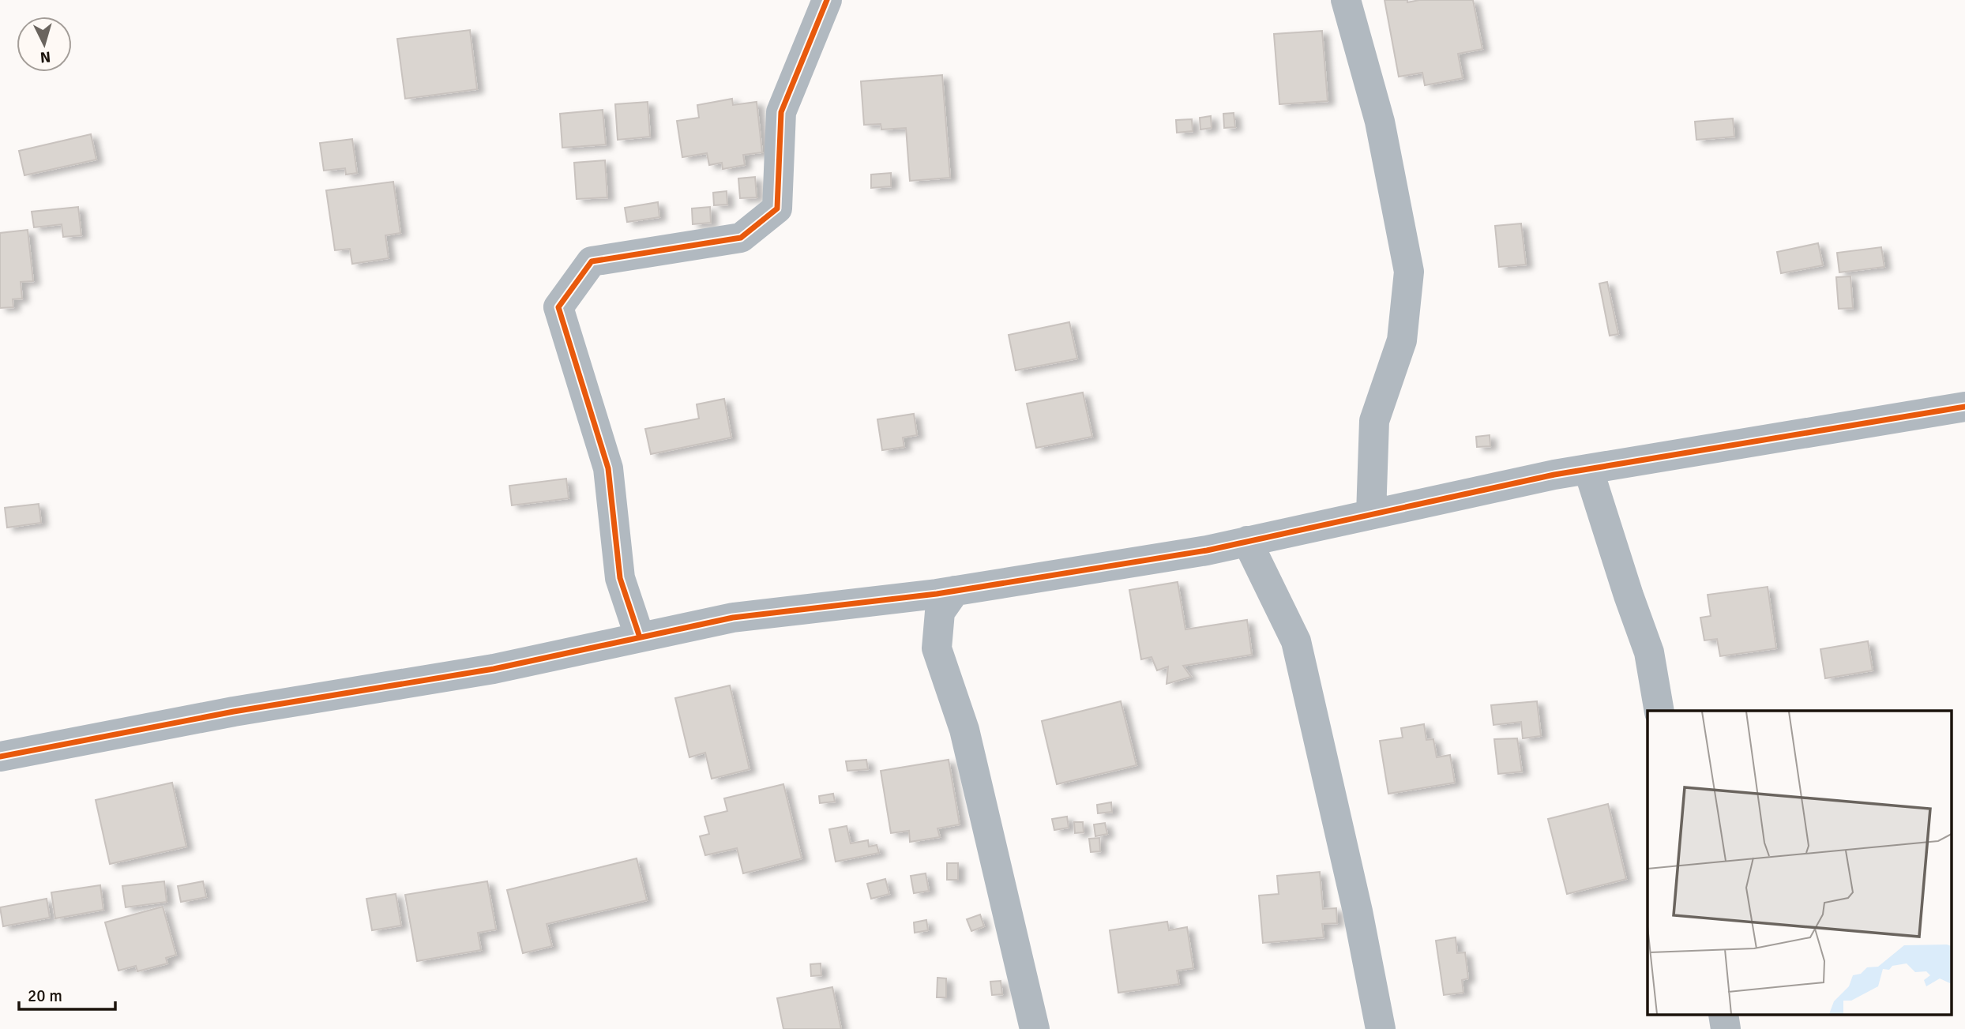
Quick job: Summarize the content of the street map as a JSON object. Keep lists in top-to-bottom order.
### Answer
{
  "scale_bar": "20 m",
  "north": "bottom"
}
